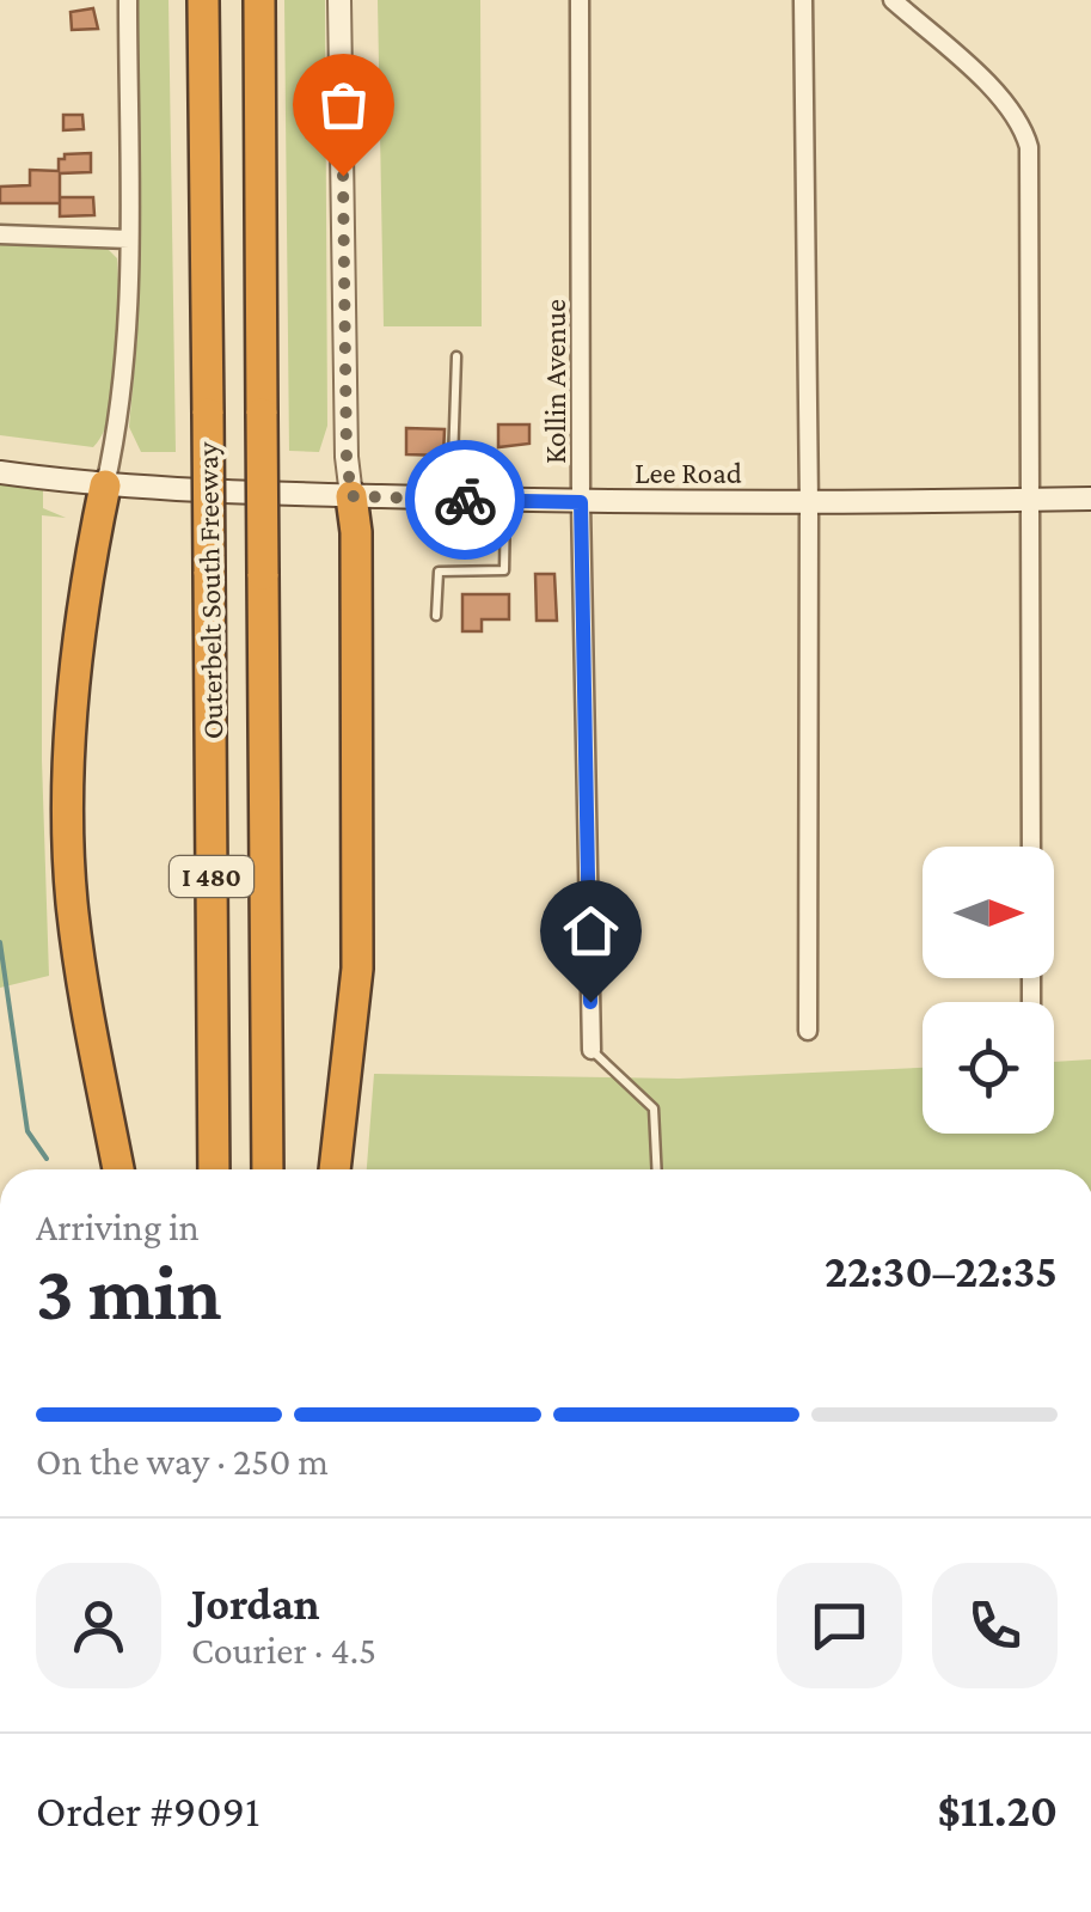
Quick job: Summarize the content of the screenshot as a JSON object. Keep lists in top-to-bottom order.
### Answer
{
  "streets": {
    "highway": ["Outerbelt South Freeway", "I 480"],
    "main road": ["Lee Road"],
    "street": ["Kollin Avenue"]
  },
  "crossings": [
    ["Kollin Avenue", "Lee Road"]
  ],
  "north": "right",
  "page": {
    "heading": ["3 min", "Arriving in", "22:30–22:35"],
    "panel": [
      "Jordan",
      "Courier · 4.5",
      "Order #9091",
      "$11.20"
    ],
    "bar": "On the way · 250 m"
  }
}
